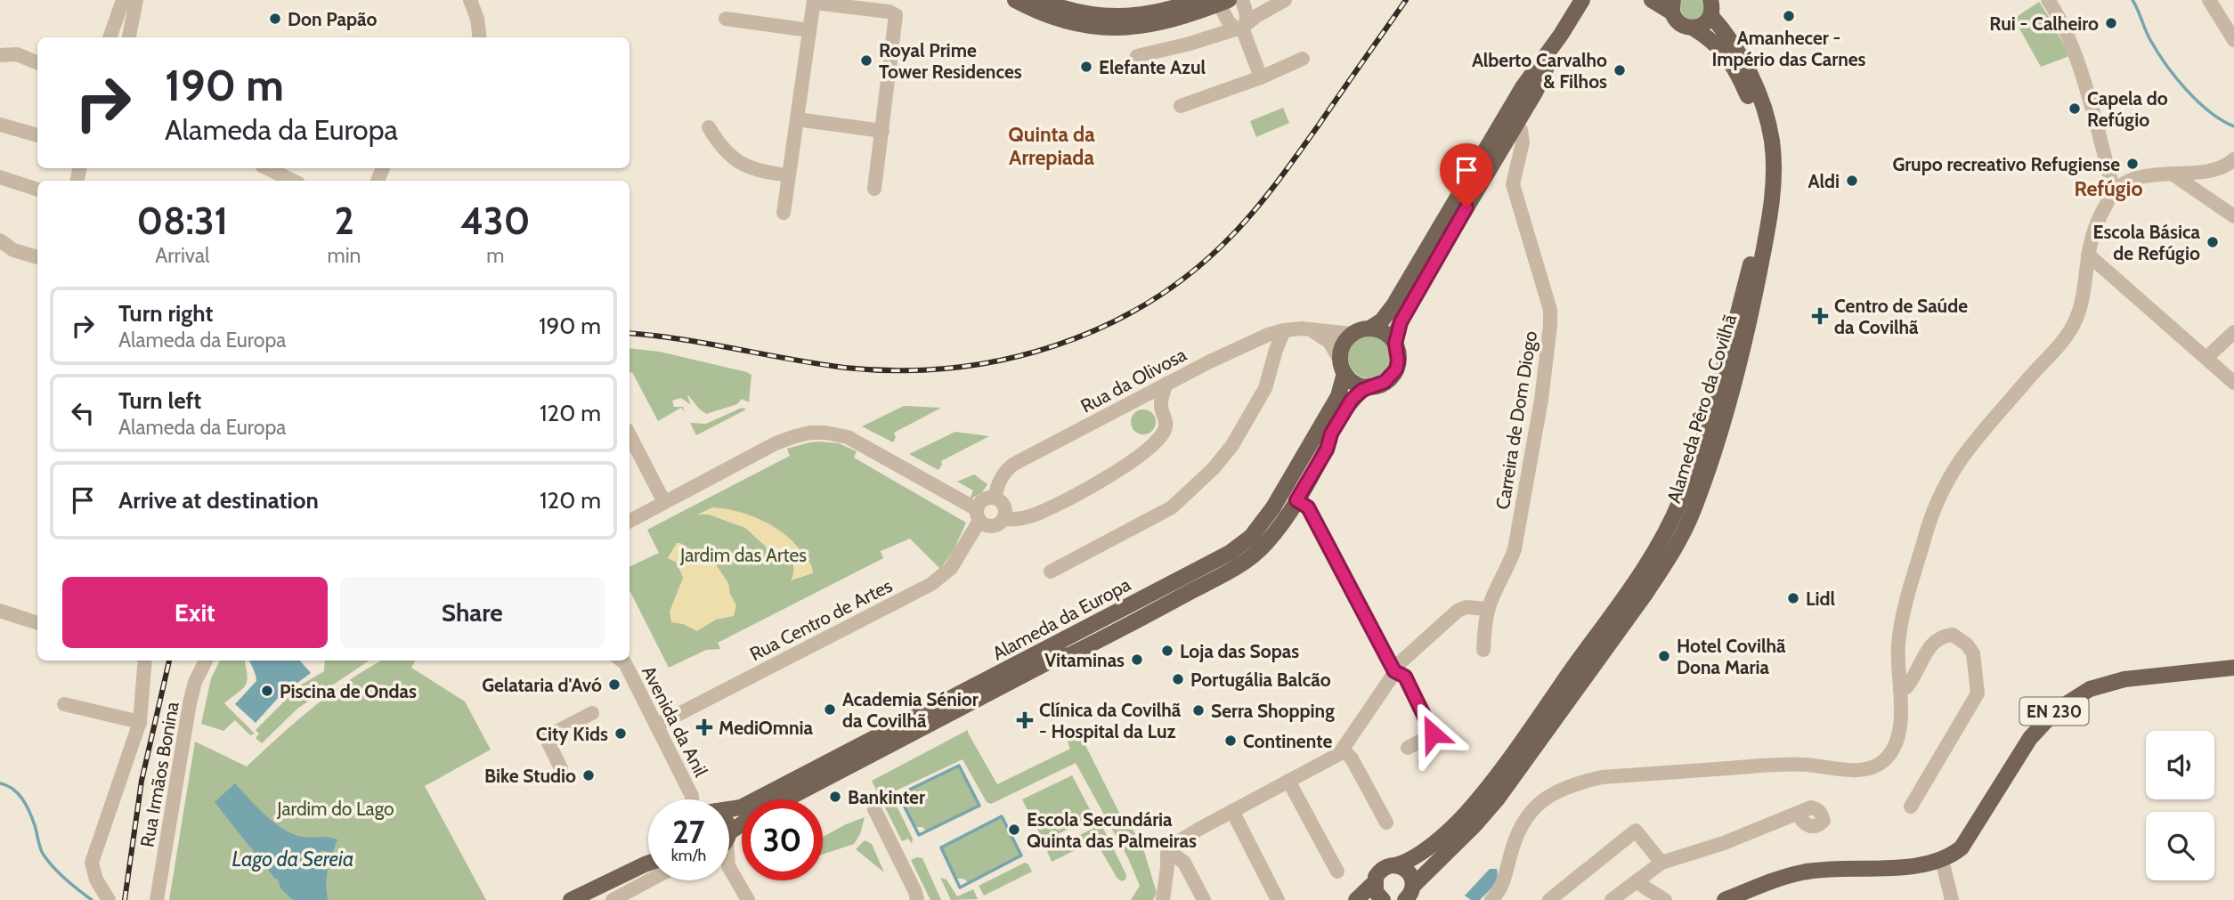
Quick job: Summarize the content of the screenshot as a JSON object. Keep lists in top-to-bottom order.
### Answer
{
  "streets": {
    "main road": ["Alameda Pêro da Covilhã", "Alameda da Europa", "EN 230"],
    "street": [
      "Rua da Olivosa",
      "Carreira de Dom Diogo",
      "Rua Centro de Artes",
      "Avenida da Anil",
      "Rua Irmãos Bonina"
    ]
  },
  "crossings": [
    ["Rua da Olivosa", "Alameda da Europa"],
    ["Rua da Olivosa", "Rua Centro de Artes"],
    ["Carreira de Dom Diogo", "Alameda da Europa"],
    ["Rua Centro de Artes", "Avenida da Anil"]
  ],
  "districts": ["Quinta da Arrepiada", "Refúgio"],
  "water": ["Lago da Sereia"],
  "parks": ["Jardim das Artes", "Jardim do Lago"],
  "places": {
    "other": [
      "Amanhecer - Império das Carnes",
      "Don Papão",
      "Rui - Calheiro",
      "Royal Prime Tower Residences",
      "Elefante Azul",
      "Alberto Carvalho & Filhos",
      "Capela do Refúgio",
      "Grupo recreativo Refugiense",
      "Aldi",
      "Escola Básica de Refúgio",
      "Lidl",
      "Loja das Sopas",
      "Hotel Covilhã Dona Maria",
      "Vitaminas",
      "Portugália Balcão",
      "Gelataria d'Avó",
      "Piscina de Ondas",
      "Academia Sénior da Covilhã",
      "Serra Shopping",
      "City Kids",
      "Continente",
      "Bike Studio",
      "Bankinter",
      "Escola Secundária Quinta das Palmeiras"
    ],
    "health": ["Centro de Saúde da Covilhã", "Clínica da Covilhã - Hospital da Luz", "MediOmnia"]
  },
  "page": {
    "turn": ["190 m", "Alameda da Europa"],
    "eta": [
      "08:31",
      "Arrival",
      "2",
      "min",
      "430",
      "m"
    ],
    "list": [
      {
        "name": "Turn right",
        "note": "Alameda da Europa",
        "value": "190 m"
      },
      {
        "name": "Turn left",
        "note": "Alameda da Europa",
        "value": "120 m"
      },
      {
        "name": "Arrive at destination",
        "value": "120 m"
      }
    ],
    "buttons": ["Exit", "Share"],
    "speed": "27 km/h",
    "limit": "30"
  }
}
